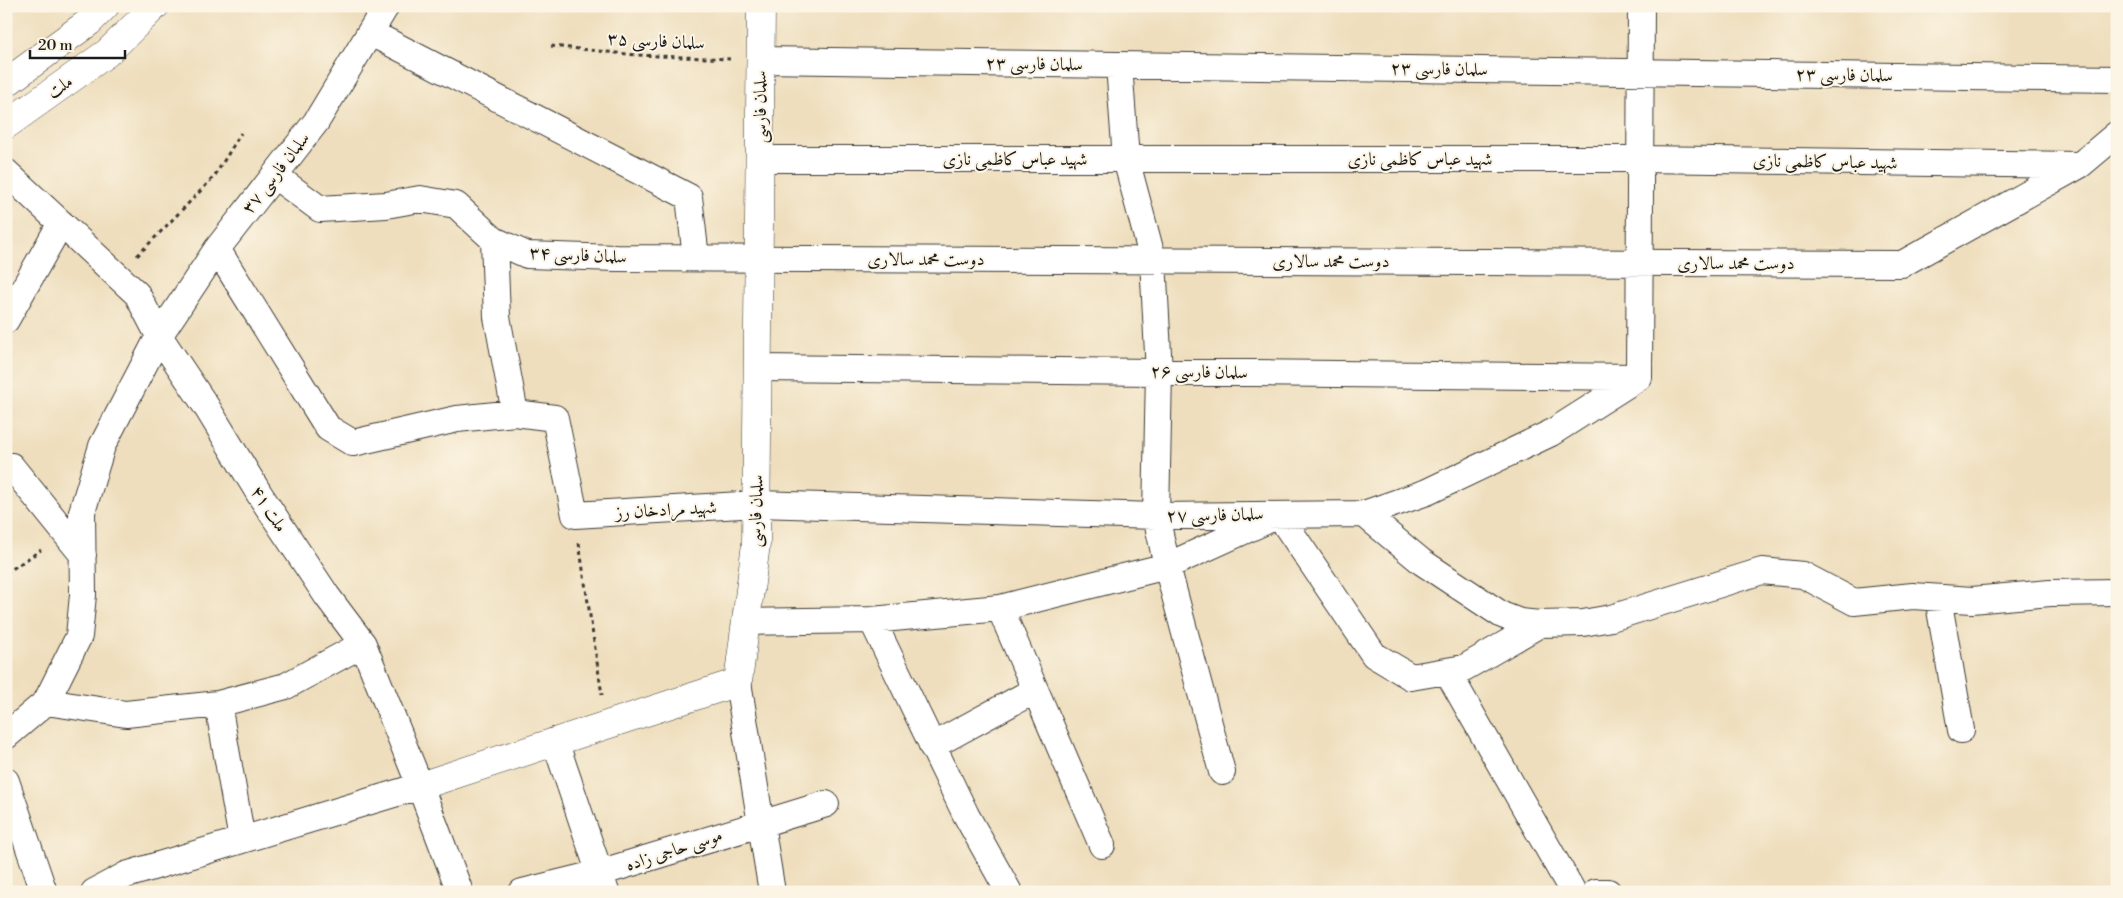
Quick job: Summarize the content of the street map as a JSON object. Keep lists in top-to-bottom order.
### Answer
{
  "streets": {
    "street": [
      "سلمان فارسی ۲۳",
      "ملت",
      "سلمان فارسی",
      "شهید عباس کاظمی نازی",
      "سلمان فارسی ۳۷",
      "سلمان فارسی ۳۴",
      "دوست محمد سالاری",
      "سلمان فارسی ۲۶",
      "ملت ۴۱",
      "شهید مرادخان رز",
      "سلمان فارسی ۲۷",
      "موسی حاجی زاده"
    ],
    "path": ["سلمان فارسی ۳۵"]
  },
  "crossings": [
    ["سلمان فارسی ۳۵", "سلمان فارسی ۲۳"],
    ["سلمان فارسی ۳۵", "سلمان فارسی"],
    ["سلمان فارسی ۲۳", "سلمان فارسی"],
    ["سلمان فارسی", "شهید عباس کاظمی نازی"],
    ["سلمان فارسی", "سلمان فارسی ۳۴"],
    ["سلمان فارسی", "دوست محمد سالاری"],
    ["سلمان فارسی", "سلمان فارسی ۲۶"],
    ["سلمان فارسی", "شهید مرادخان رز"],
    ["سلمان فارسی", "سلمان فارسی ۲۷"],
    ["شهید عباس کاظمی نازی", "دوست محمد سالاری"],
    ["سلمان فارسی ۳۷", "سلمان فارسی ۳۴"],
    ["سلمان فارسی ۳۷", "ملت ۴۱"],
    ["سلمان فارسی ۳۴", "دوست محمد سالاری"],
    ["سلمان فارسی ۲۶", "سلمان فارسی ۲۷"],
    ["شهید مرادخان رز", "سلمان فارسی ۲۷"]
  ],
  "scale_bar": "20 m"
}
